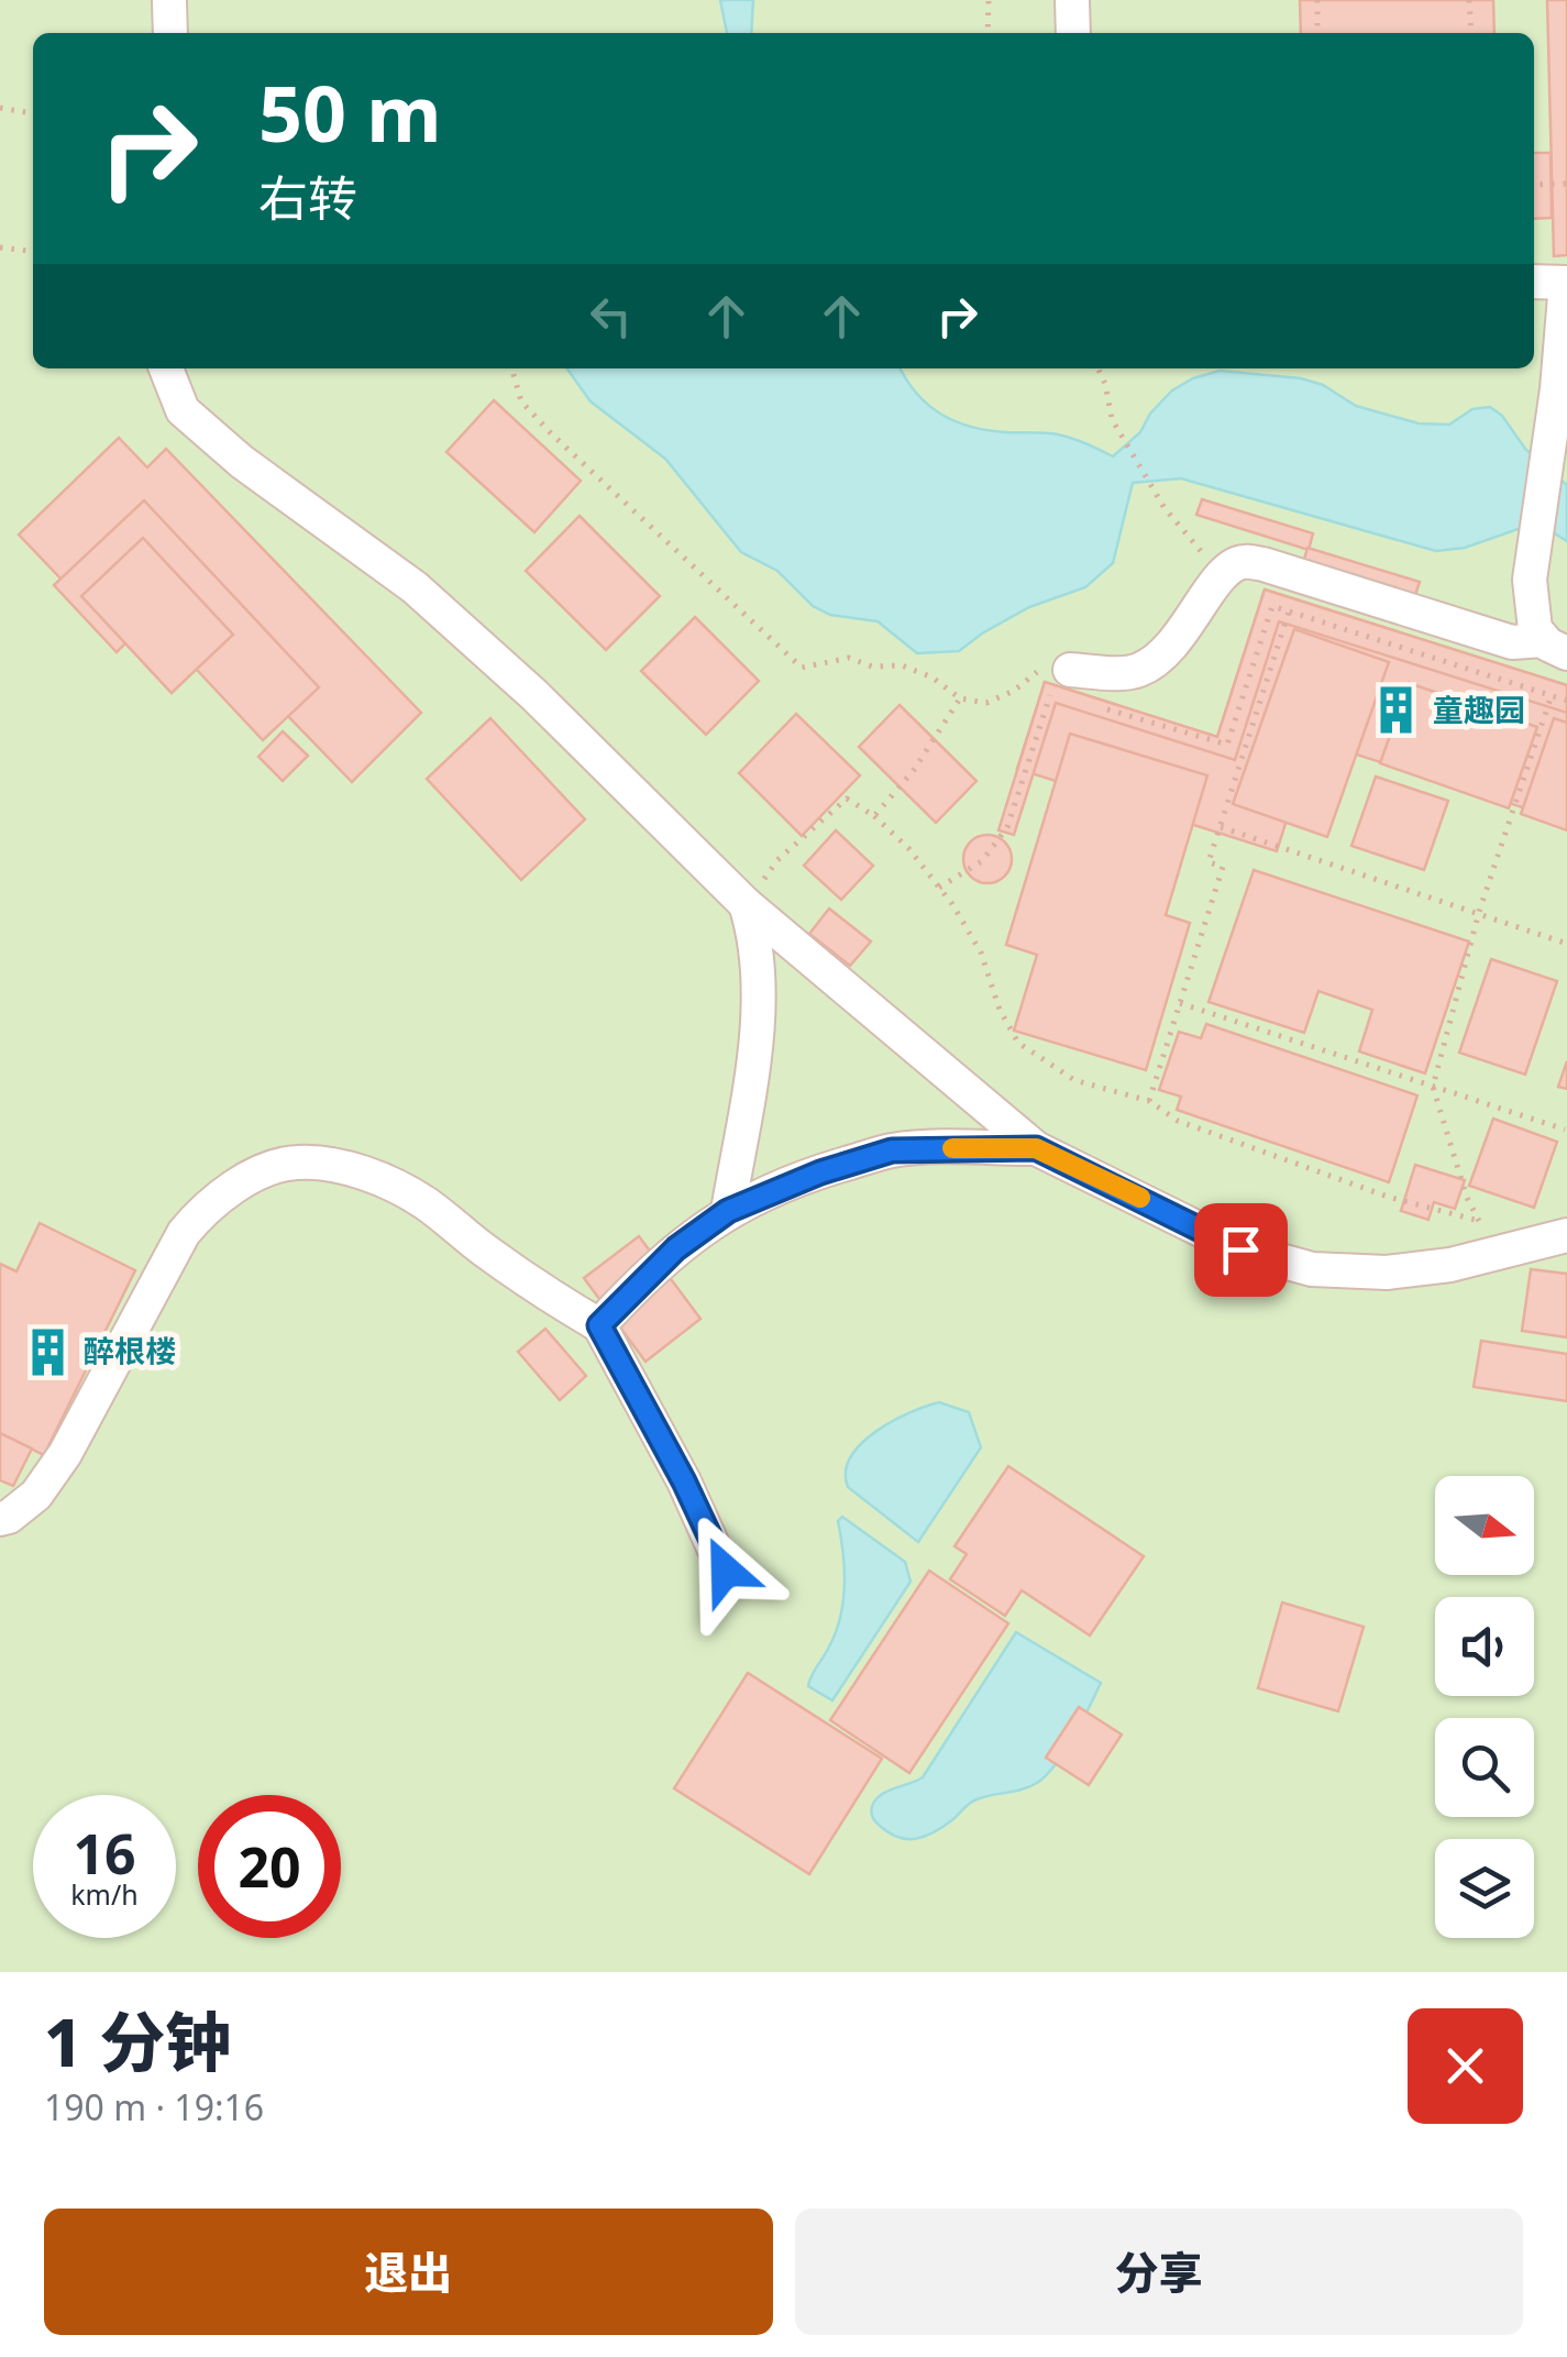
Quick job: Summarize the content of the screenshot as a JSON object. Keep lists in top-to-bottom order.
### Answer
{
  "places": {
    "building": ["童趣园", "醉根楼"]
  },
  "north": "right",
  "page": {
    "turn": ["50 m", "右转"],
    "speed": "16 km/h",
    "limit": "20",
    "heading": ["1 分钟", "190 m · 19:16"],
    "buttons": ["退出", "分享"]
  }
}
